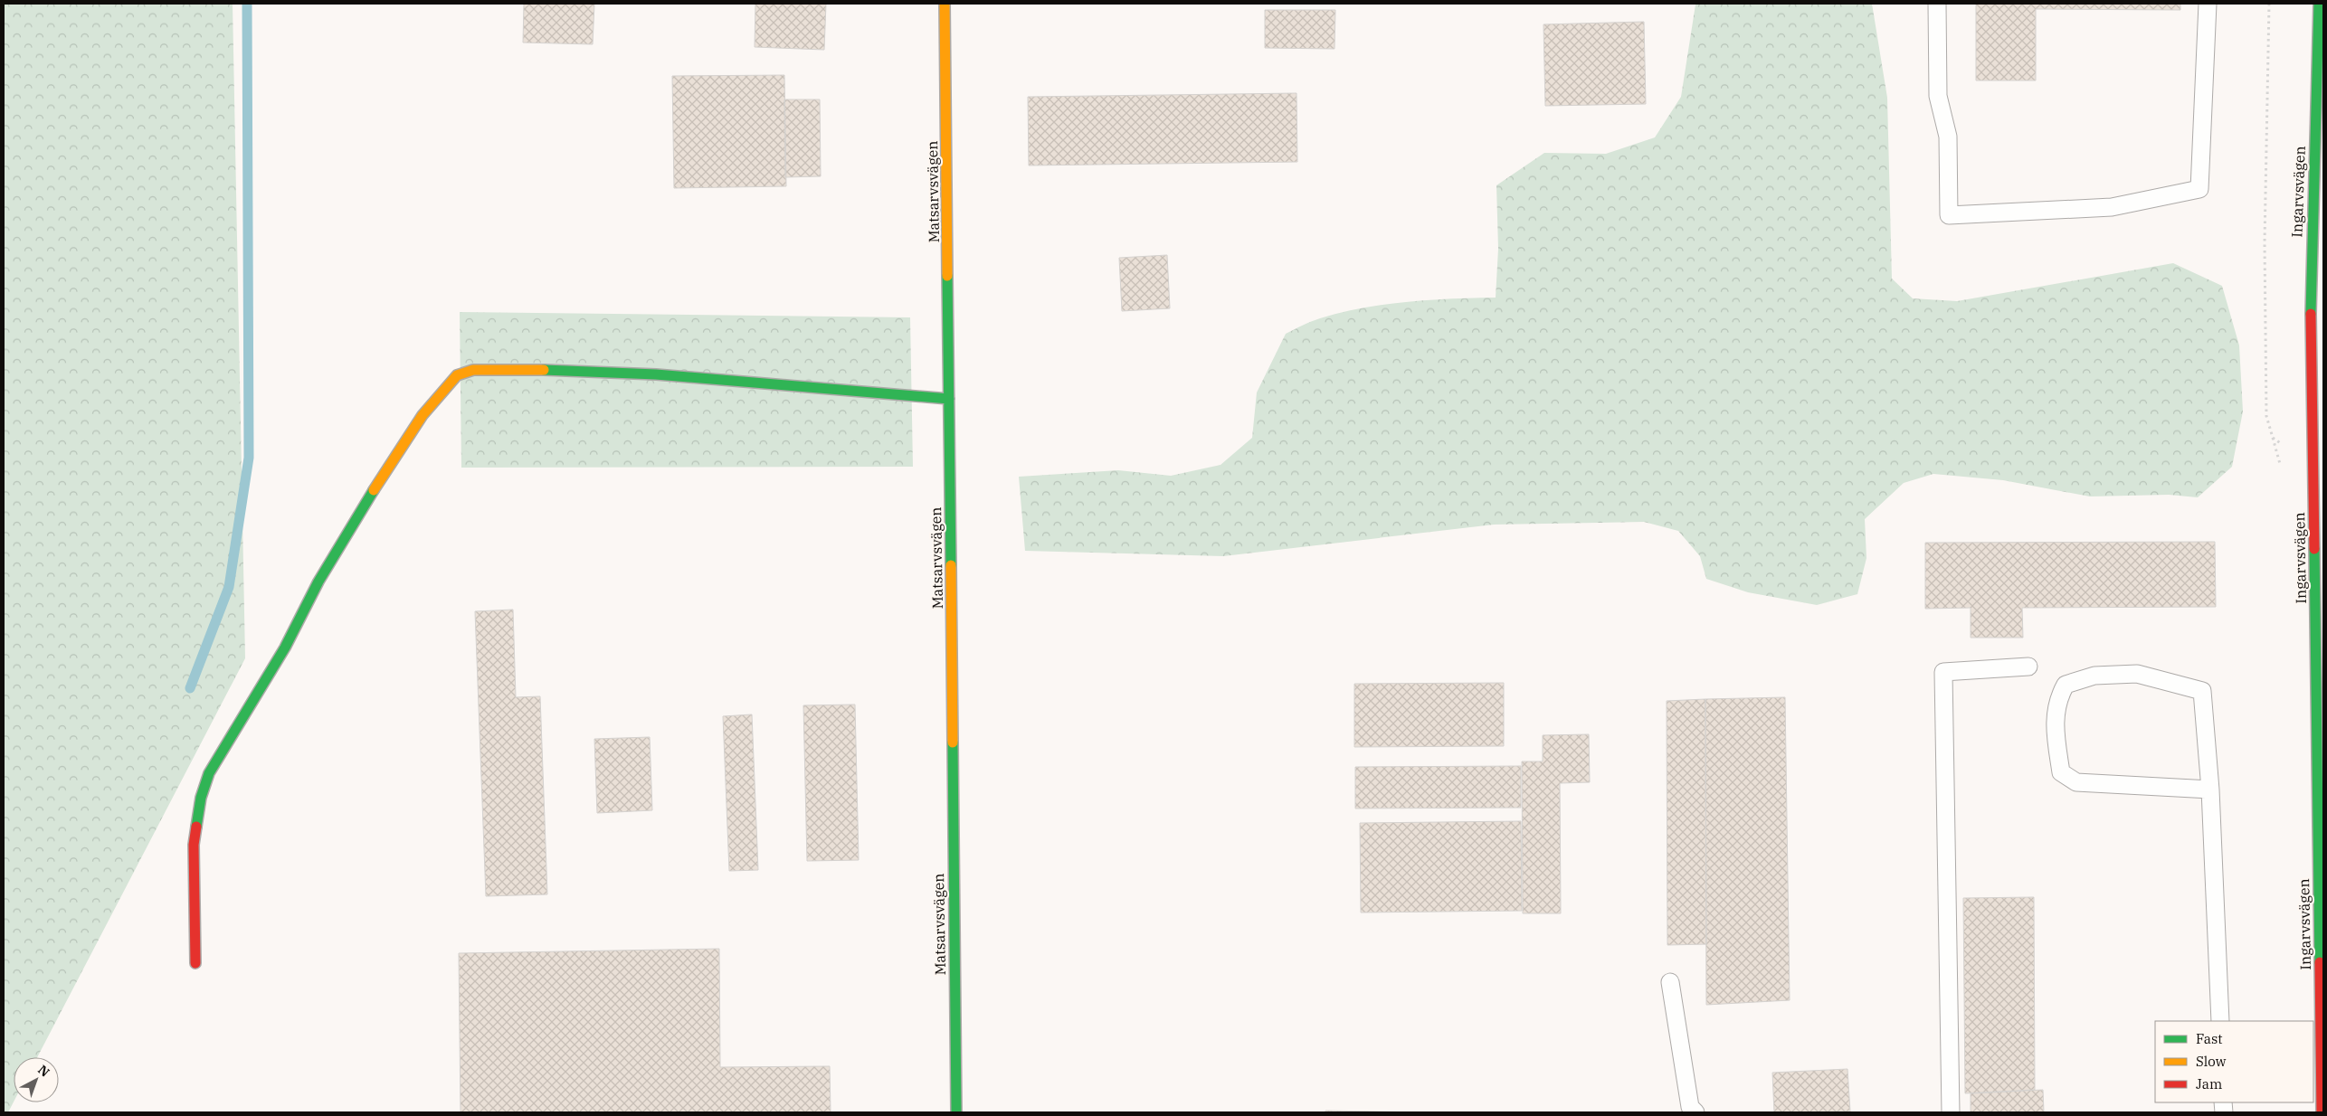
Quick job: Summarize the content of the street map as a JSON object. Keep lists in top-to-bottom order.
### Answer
{
  "streets": {
    "street": ["Matsarvsvägen", "Ingarvsvägen"]
  },
  "legend": ["Fast", "Slow", "Jam"],
  "north": "top right"
}
